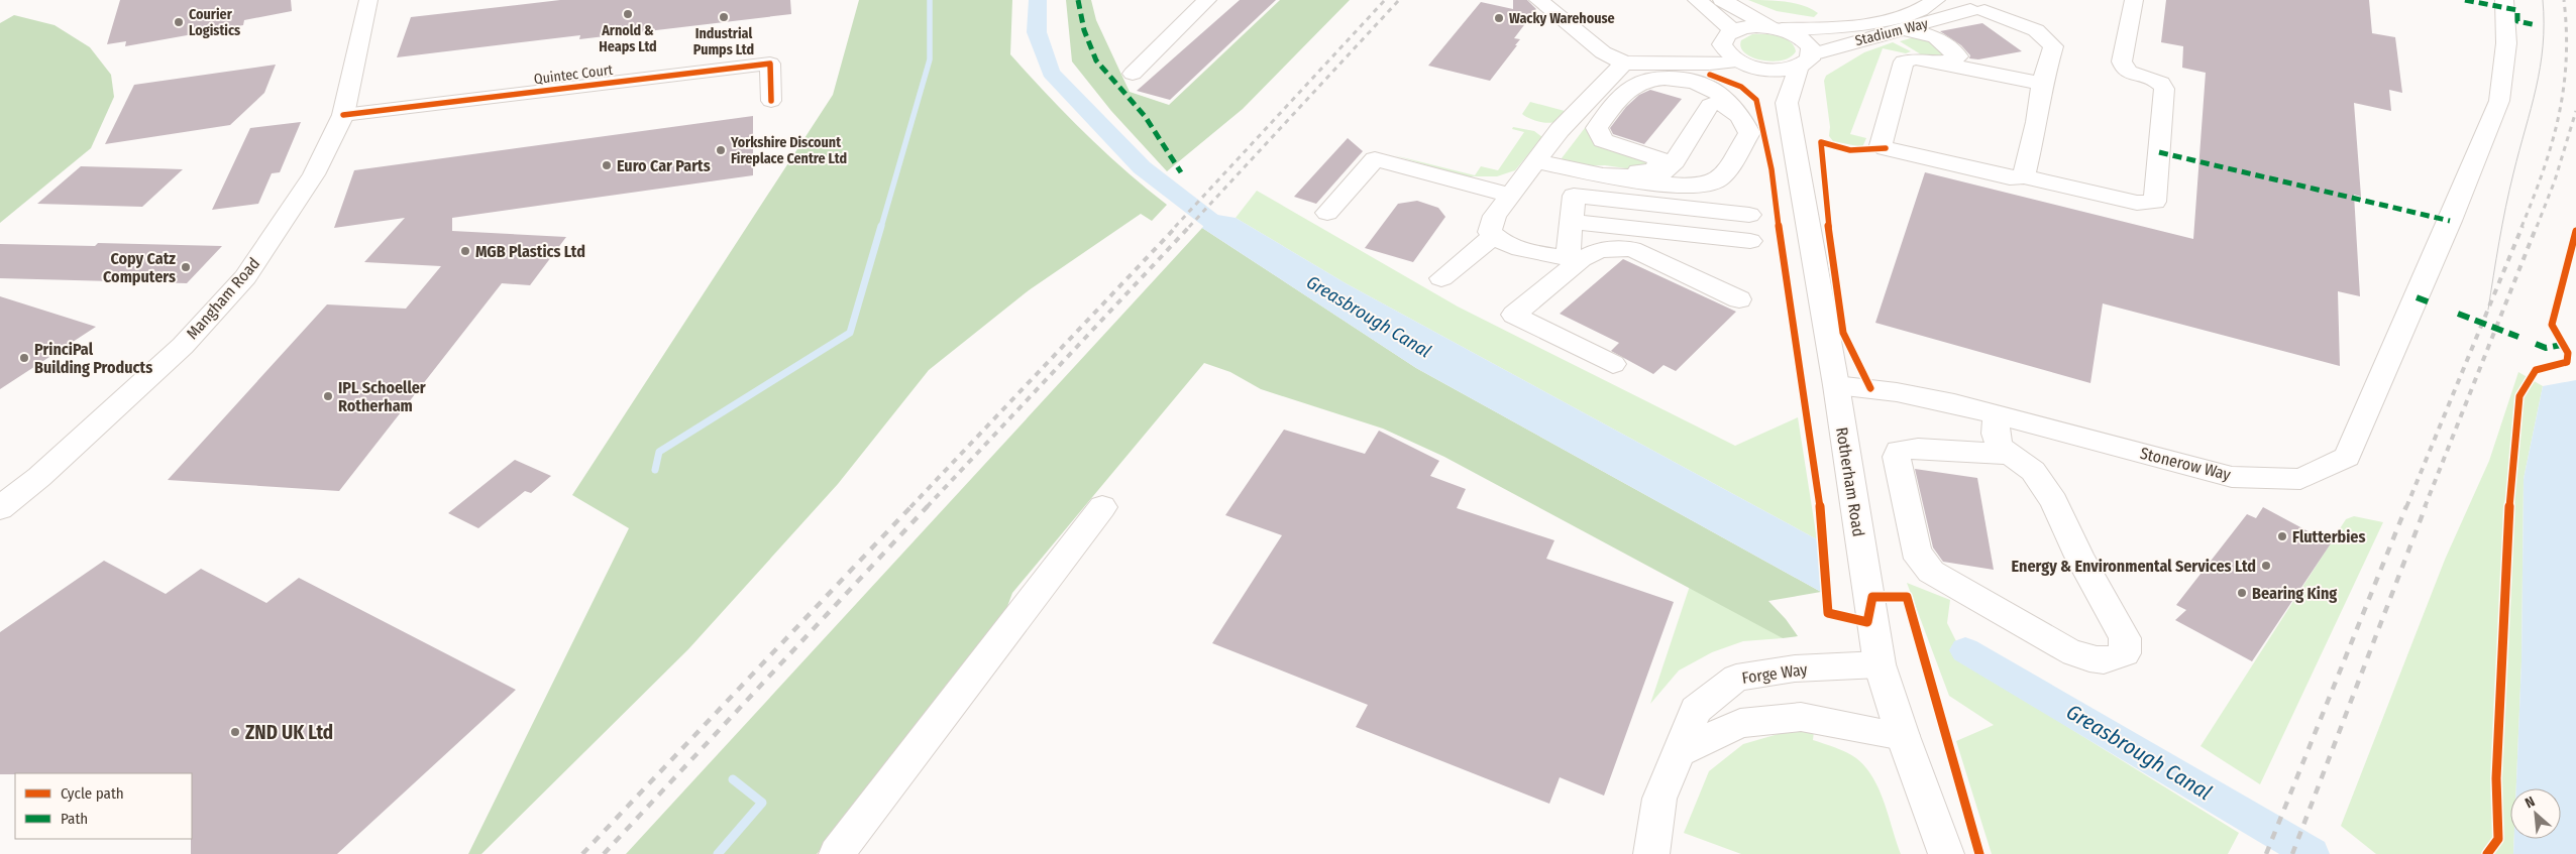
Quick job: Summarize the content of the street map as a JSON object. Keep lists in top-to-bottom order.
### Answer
{
  "streets": {
    "main road": [
      "Stadium Way",
      "Quintec Court",
      "Mangham Road",
      "Stonerow Way",
      "Rotherham Road",
      "Forge Way"
    ]
  },
  "crossings": [
    ["Stadium Way", "Rotherham Road"],
    ["Quintec Court", "Mangham Road"],
    ["Stonerow Way", "Rotherham Road"],
    ["Rotherham Road", "Forge Way"]
  ],
  "water": ["Greasbrough Canal"],
  "places": [
    "Arnold & Heaps Ltd",
    "Industrial Pumps Ltd",
    "Wacky Warehouse",
    "Courier Logistics",
    "Yorkshire Discount Fireplace Centre Ltd",
    "Euro Car Parts",
    "MGB Plastics Ltd",
    "Copy Catz Computers",
    "PrinciPal Building Products",
    "IPL Schoeller Rotherham",
    "Flutterbies",
    "Energy & Environmental Services Ltd",
    "Bearing King",
    "ZND UK Ltd"
  ],
  "legend": ["Cycle path", "Path"],
  "north": "top left"
}
